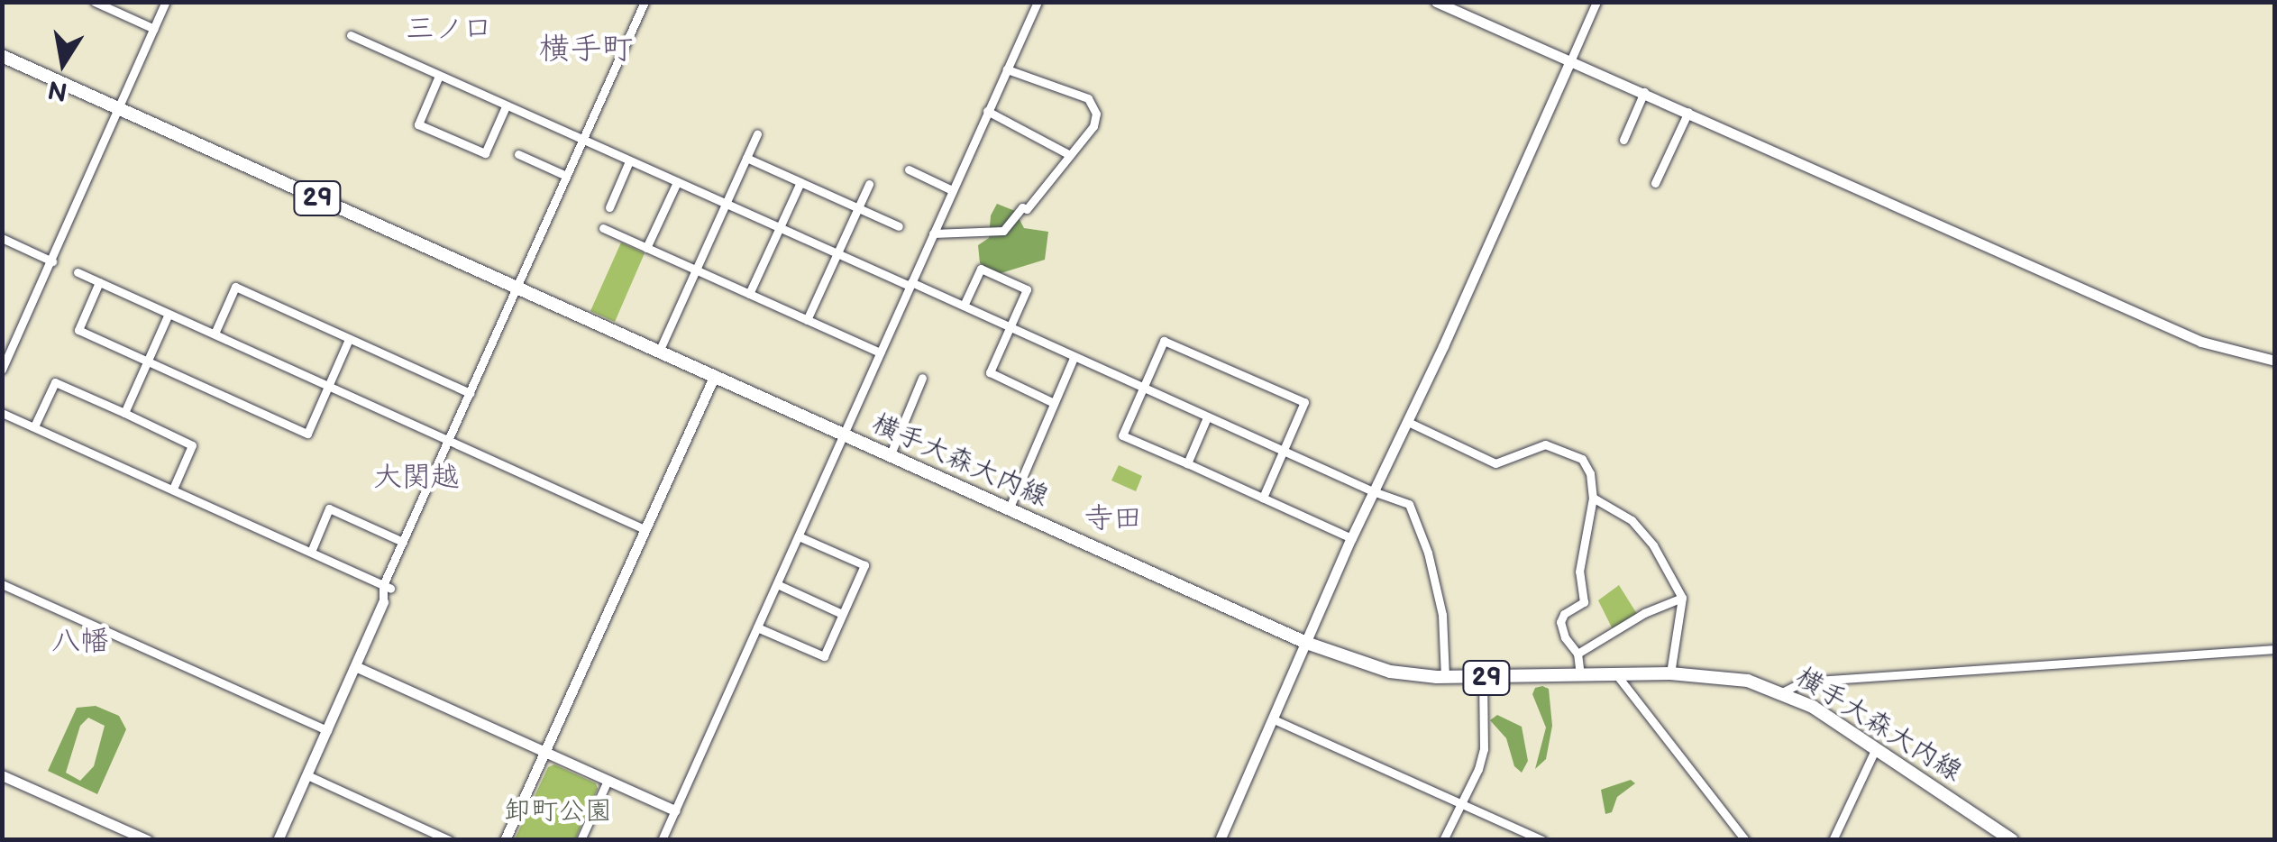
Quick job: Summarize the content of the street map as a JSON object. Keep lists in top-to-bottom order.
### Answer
{
  "streets": {
    "main road": ["29", "横手大森大内線"]
  },
  "districts": [
    "三ノ口",
    "横手町",
    "大関越",
    "寺田",
    "八幡"
  ],
  "parks": ["卸町公園"],
  "north": "bottom"
}
